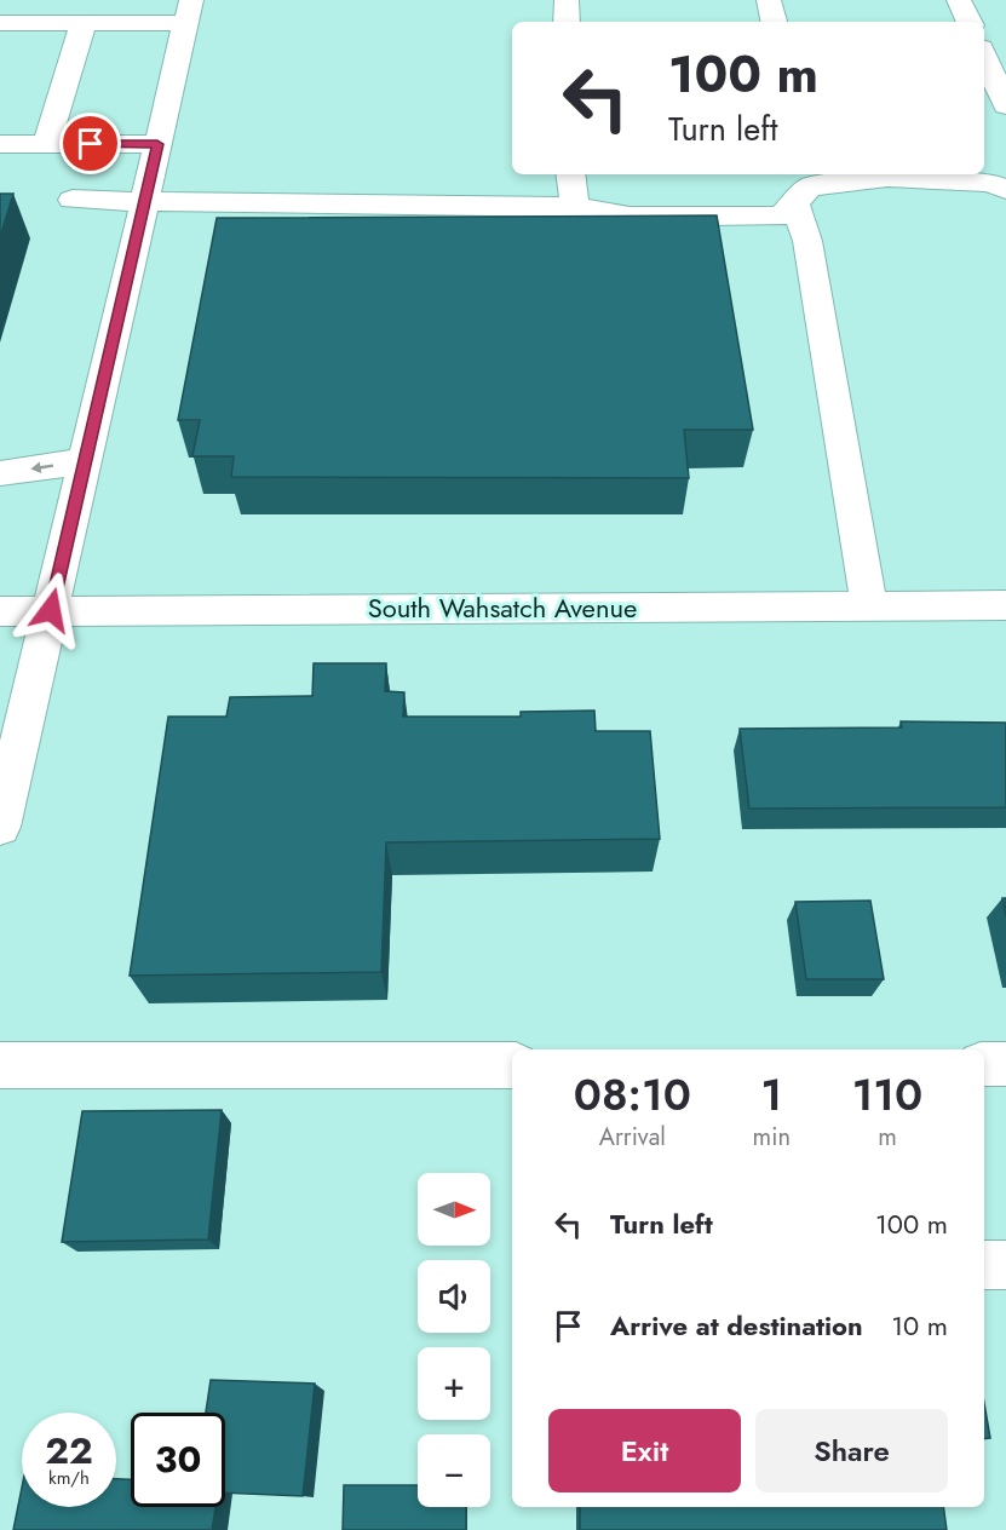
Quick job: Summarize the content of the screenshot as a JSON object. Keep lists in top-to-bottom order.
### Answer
{
  "streets": {
    "street": ["South Wahsatch Avenue"]
  },
  "north": "right",
  "page": {
    "turn": ["100 m", "Turn left"],
    "eta": [
      "08:10",
      "Arrival",
      "1",
      "min",
      "110",
      "m"
    ],
    "map_buttons": ["+", "−"],
    "list": [
      {
        "name": "Turn left",
        "value": "100 m"
      },
      {
        "name": "Arrive at destination",
        "value": "10 m"
      }
    ],
    "buttons": ["Exit", "Share"],
    "speed": "22 km/h",
    "limit": "30"
  }
}
